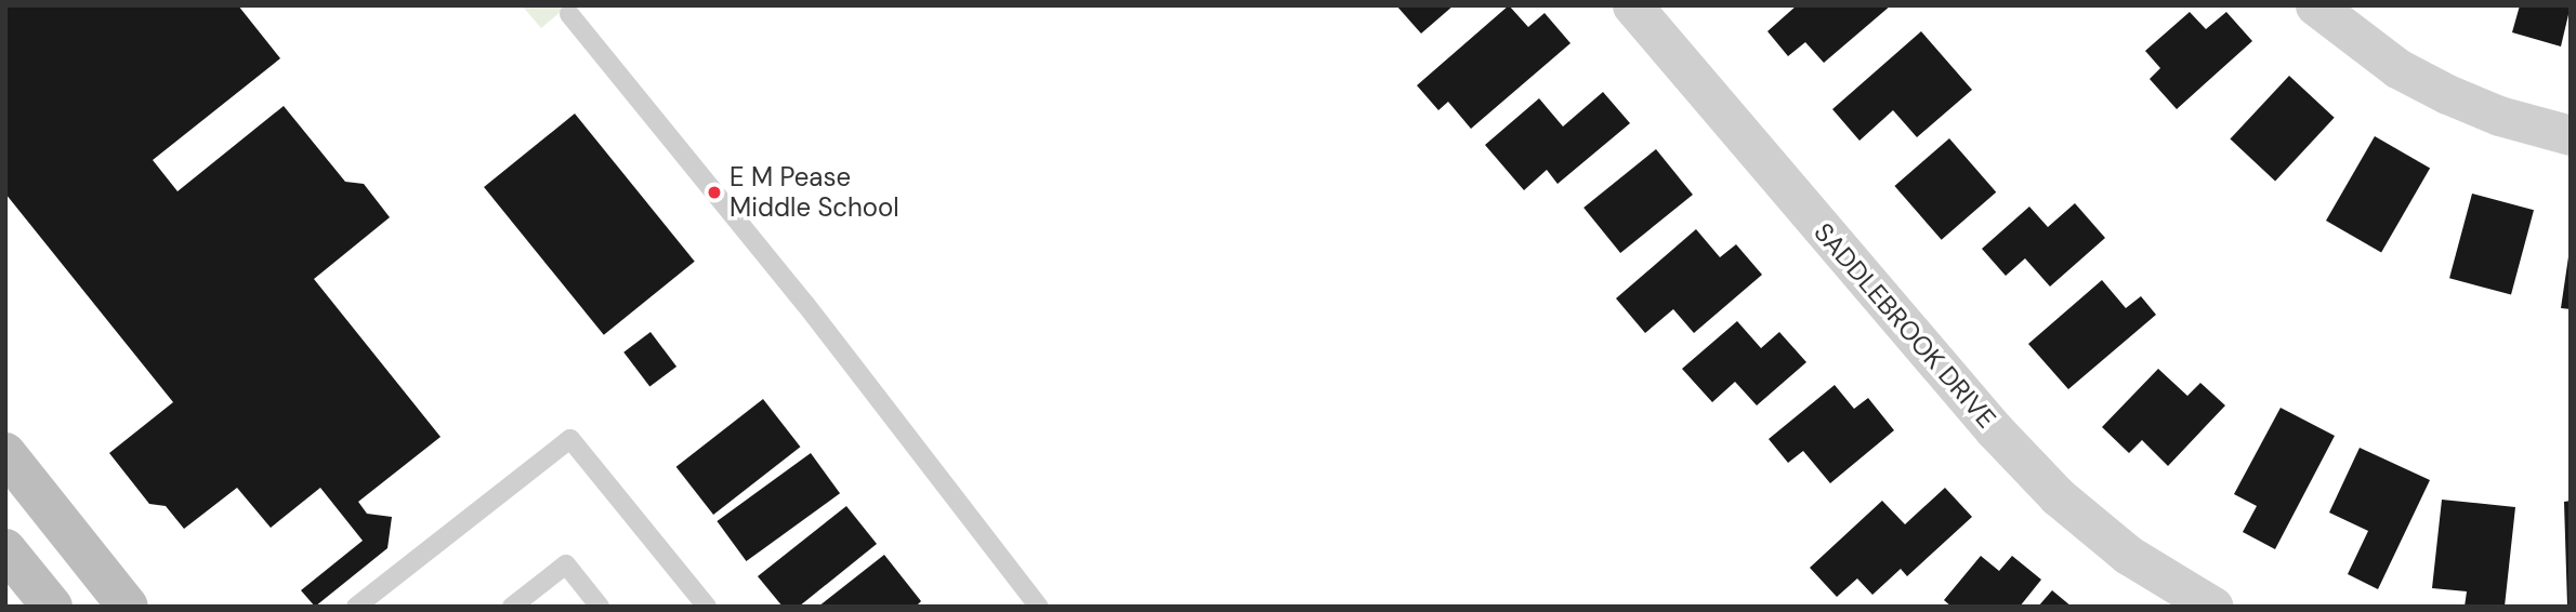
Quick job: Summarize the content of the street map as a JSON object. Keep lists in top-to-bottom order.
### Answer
{
  "streets": {
    "street": ["SADDLEBROOK DRIVE"]
  },
  "places": ["E M Pease Middle School"]
}
